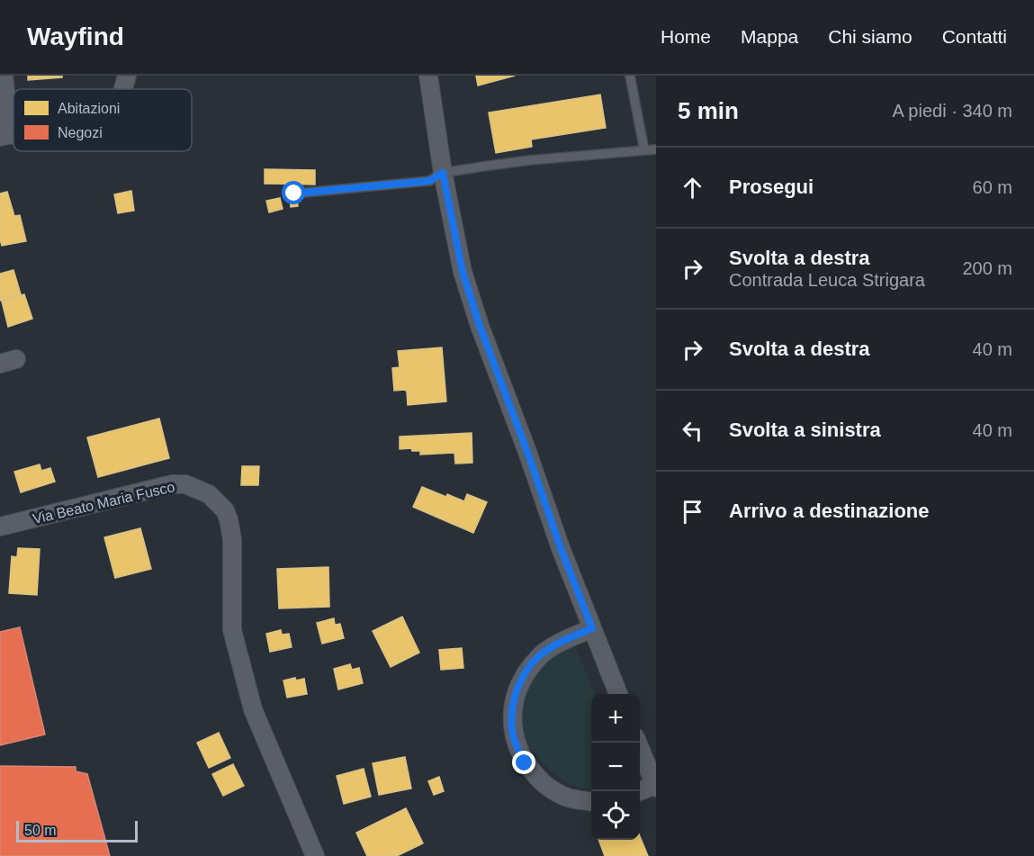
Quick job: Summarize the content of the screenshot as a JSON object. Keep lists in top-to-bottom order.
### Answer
{
  "streets": {
    "street": ["Via Beato Maria Fusco"]
  },
  "legend": ["Abitazioni", "Negozi"],
  "scale_bar": "50 m",
  "page": {
    "header": "Wayfind",
    "nav": [
      "Home",
      "Mappa",
      "Chi siamo",
      "Contatti"
    ],
    "heading": ["5 min", "A piedi · 340 m"],
    "list": [
      ["Prosegui", "60 m"],
      ["Svolta a destra", "Contrada Leuca Strigara", "200 m"],
      ["Svolta a destra", "40 m"],
      ["Svolta a sinistra", "40 m"],
      "Arrivo a destinazione"
    ],
    "map_buttons": ["+", "−"],
    "scale": "50 m"
  }
}
